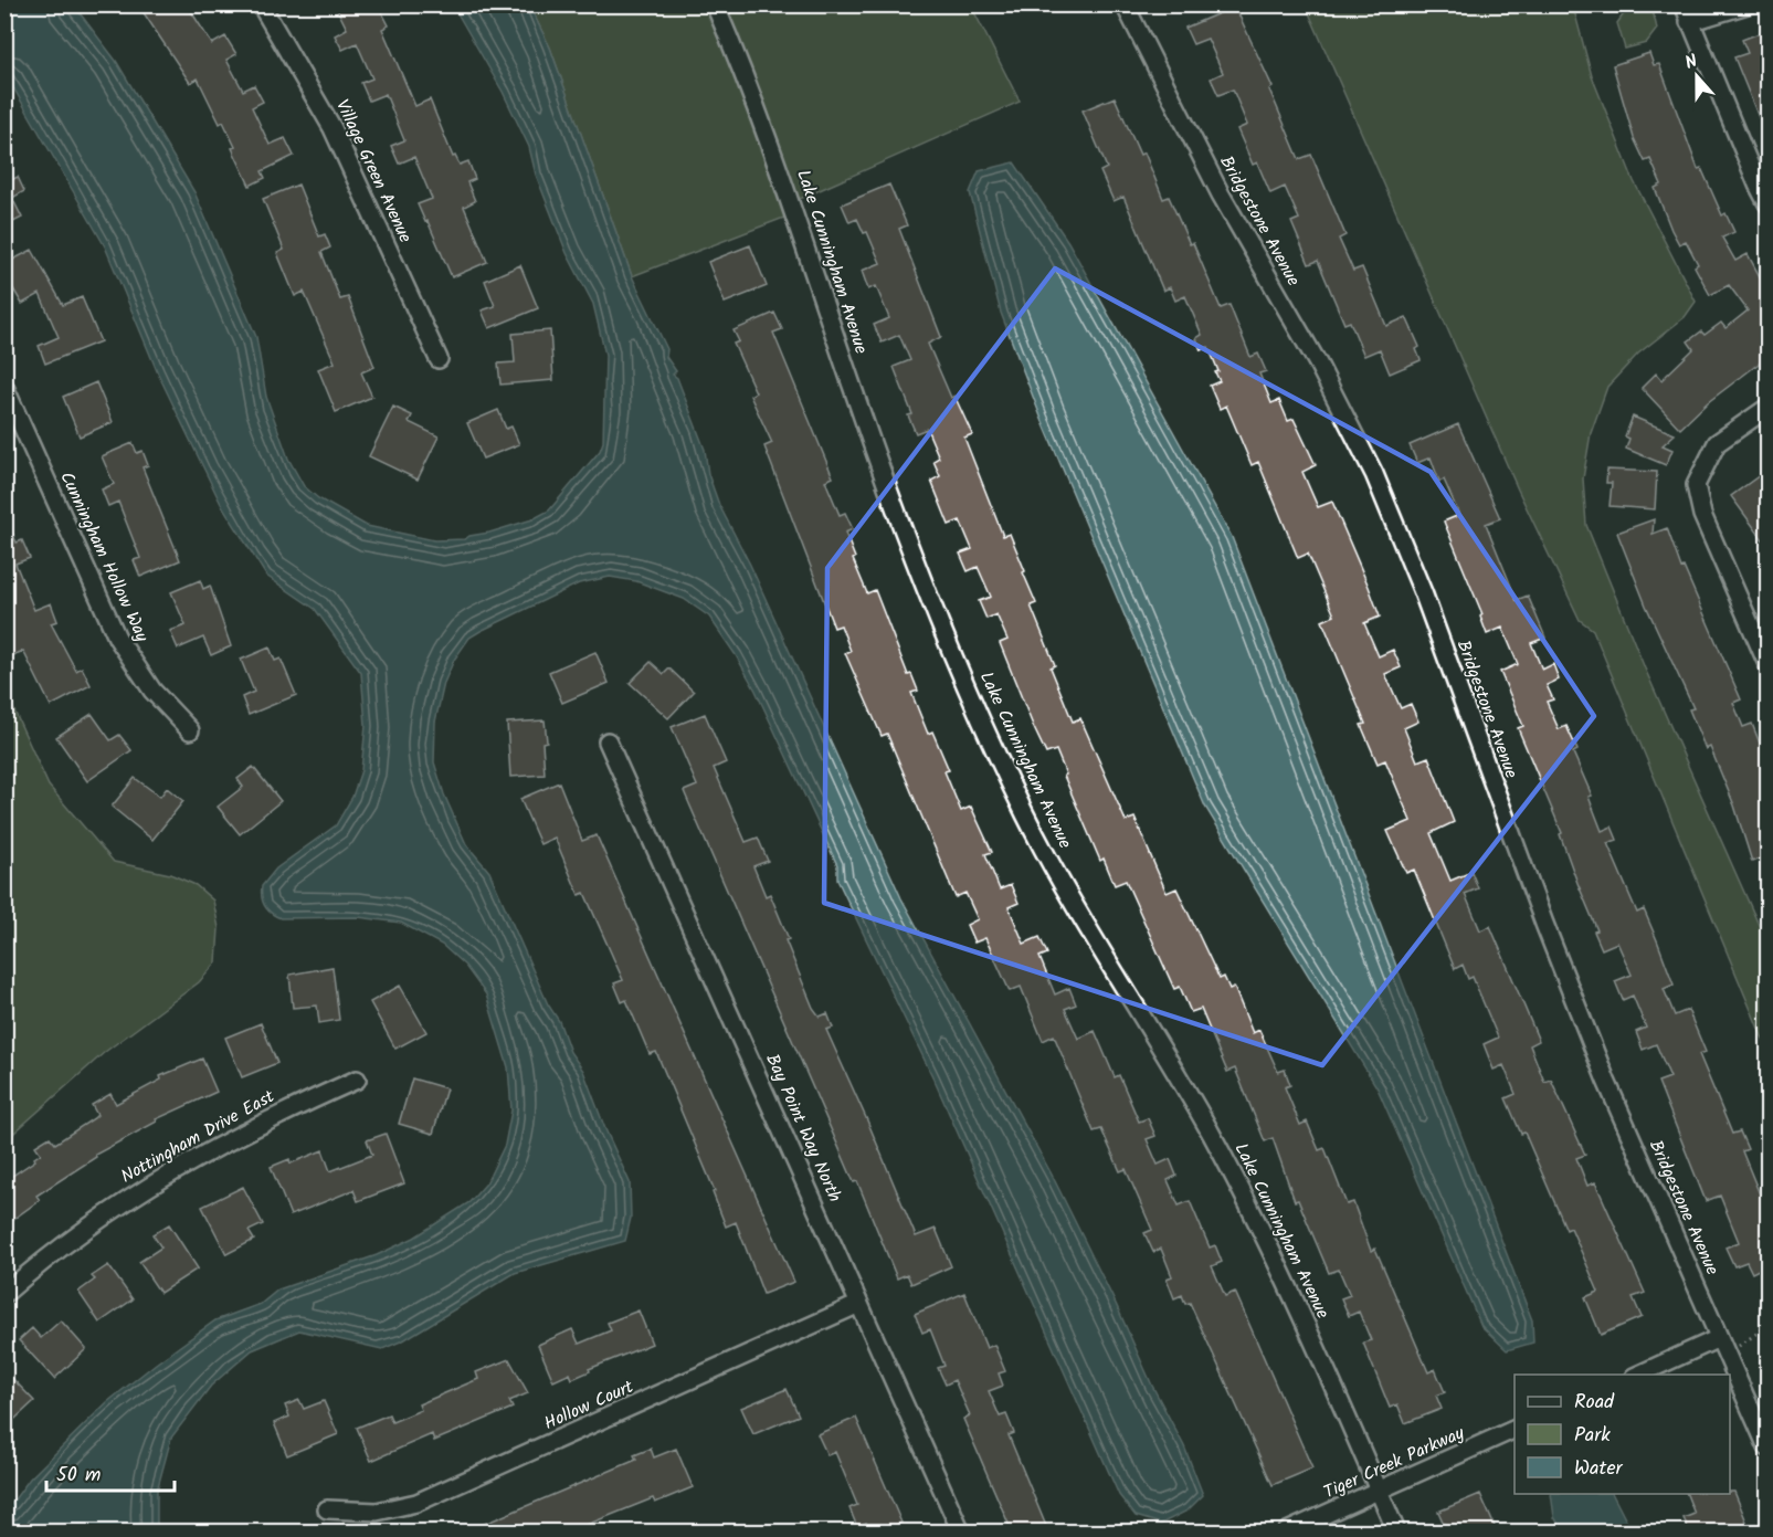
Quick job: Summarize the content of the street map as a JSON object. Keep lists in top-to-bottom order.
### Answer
{
  "streets": {
    "street": [
      "Village Green Avenue",
      "Bridgestone Avenue",
      "Lake Cunningham Avenue",
      "Cunningham Hollow Way",
      "Bay Point Way North",
      "Nottingham Drive East",
      "Hollow Court",
      "Tiger Creek Parkway"
    ]
  },
  "crossings": [
    ["Lake Cunningham Avenue", "Tiger Creek Parkway"],
    ["Bay Point Way North", "Hollow Court"]
  ],
  "legend": ["Road", "Park", "Water"],
  "scale_bar": "50 m",
  "north": "top"
}
